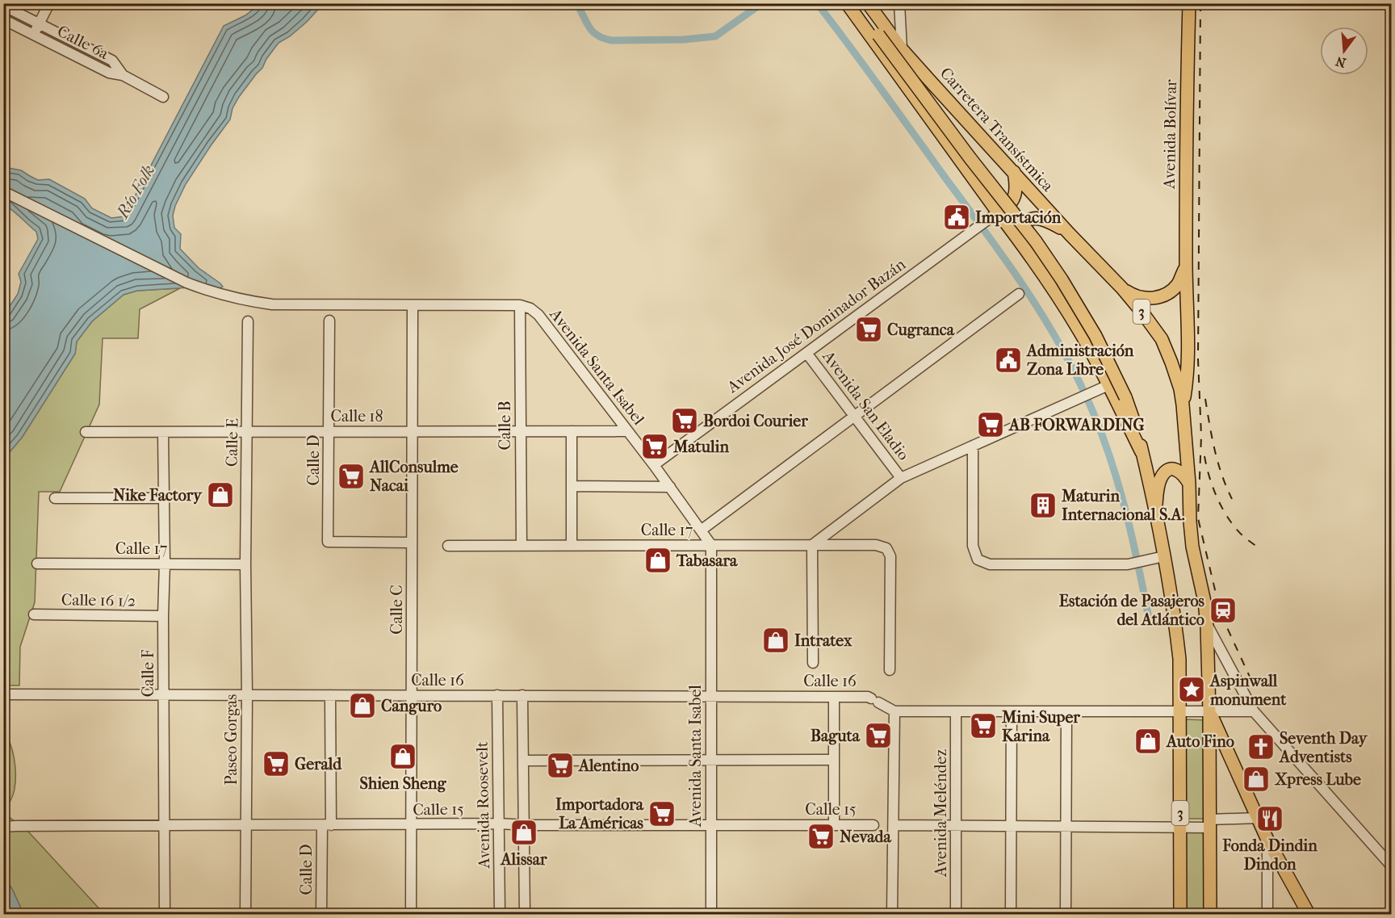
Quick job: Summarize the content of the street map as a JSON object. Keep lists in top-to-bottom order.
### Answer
{
  "streets": {
    "main road": ["Carretera Transístmica", "Avenida Bolívar", "3"],
    "street": [
      "Calle 6a",
      "Avenida José Dominador Bazán",
      "Avenida Santa Isabel",
      "Avenida San Eladio",
      "Calle 18",
      "Calle B",
      "Calle E",
      "Calle D",
      "Calle 17",
      "Calle 16 1/2",
      "Calle C",
      "Calle F",
      "Calle 16",
      "Paseo Gorgas",
      "Avenida Roosevelt",
      "Calle 15",
      "Avenida Meléndez"
    ]
  },
  "crossings": [
    ["Carretera Transístmica", "Avenida Bolívar"],
    ["Carretera Transístmica", "3"],
    ["Carretera Transístmica", "Calle 16"],
    ["3", "Calle 16"],
    ["Avenida José Dominador Bazán", "Avenida Santa Isabel"],
    ["Avenida José Dominador Bazán", "Avenida San Eladio"],
    ["Avenida Santa Isabel", "Calle 18"],
    ["Avenida Santa Isabel", "Calle B"],
    ["Avenida Santa Isabel", "Calle 17"],
    ["Avenida Santa Isabel", "Calle 16"],
    ["Avenida Santa Isabel", "Calle 15"],
    ["Calle 18", "Calle B"],
    ["Calle 18", "Calle E"],
    ["Calle 18", "Calle D"],
    ["Calle 18", "Calle C"],
    ["Calle 18", "Calle F"],
    ["Calle B", "Calle 17"],
    ["Calle E", "Calle 17"],
    ["Calle E", "Paseo Gorgas"],
    ["Calle D", "Calle C"],
    ["Calle D", "Calle 16"],
    ["Calle D", "Calle 15"],
    ["Calle 17", "Calle F"],
    ["Calle 17", "Paseo Gorgas"],
    ["Calle 16 1/2", "Calle F"],
    ["Calle C", "Calle 16"],
    ["Calle C", "Calle 15"],
    ["Calle F", "Calle 16"],
    ["Calle F", "Calle 15"],
    ["Calle 16", "Paseo Gorgas"],
    ["Calle 16", "Avenida Roosevelt"],
    ["Calle 16", "Avenida Meléndez"],
    ["Paseo Gorgas", "Calle 15"],
    ["Avenida Roosevelt", "Calle 15"]
  ],
  "water": ["Río Folk"],
  "places": {
    "public building": ["Importación", "Administración Zona Libre"],
    "supermarket": [
      "Cugranca",
      "Bordoi Courier",
      "AB FORWARDING",
      "Matulin",
      "AllConsulme Nacai",
      "Mini Super Karina",
      "Baguta",
      "Gerald",
      "Alentino",
      "Importadora La Américas",
      "Nevada"
    ],
    "shop": [
      "Nike Factory",
      "Tabasara",
      "Intratex",
      "Canguro",
      "Auto Fino",
      "Shien Sheng",
      "Xpress Lube",
      "Alissar"
    ],
    "building": ["Maturin Internacional S.A."],
    "station": ["Estación de Pasajeros del Atlántico"],
    "place": ["Aspinwall monument"],
    "church": ["Seventh Day Adventists"],
    "restaurant": ["Fonda Dindin Dindon"]
  },
  "north": "bottom"
}
